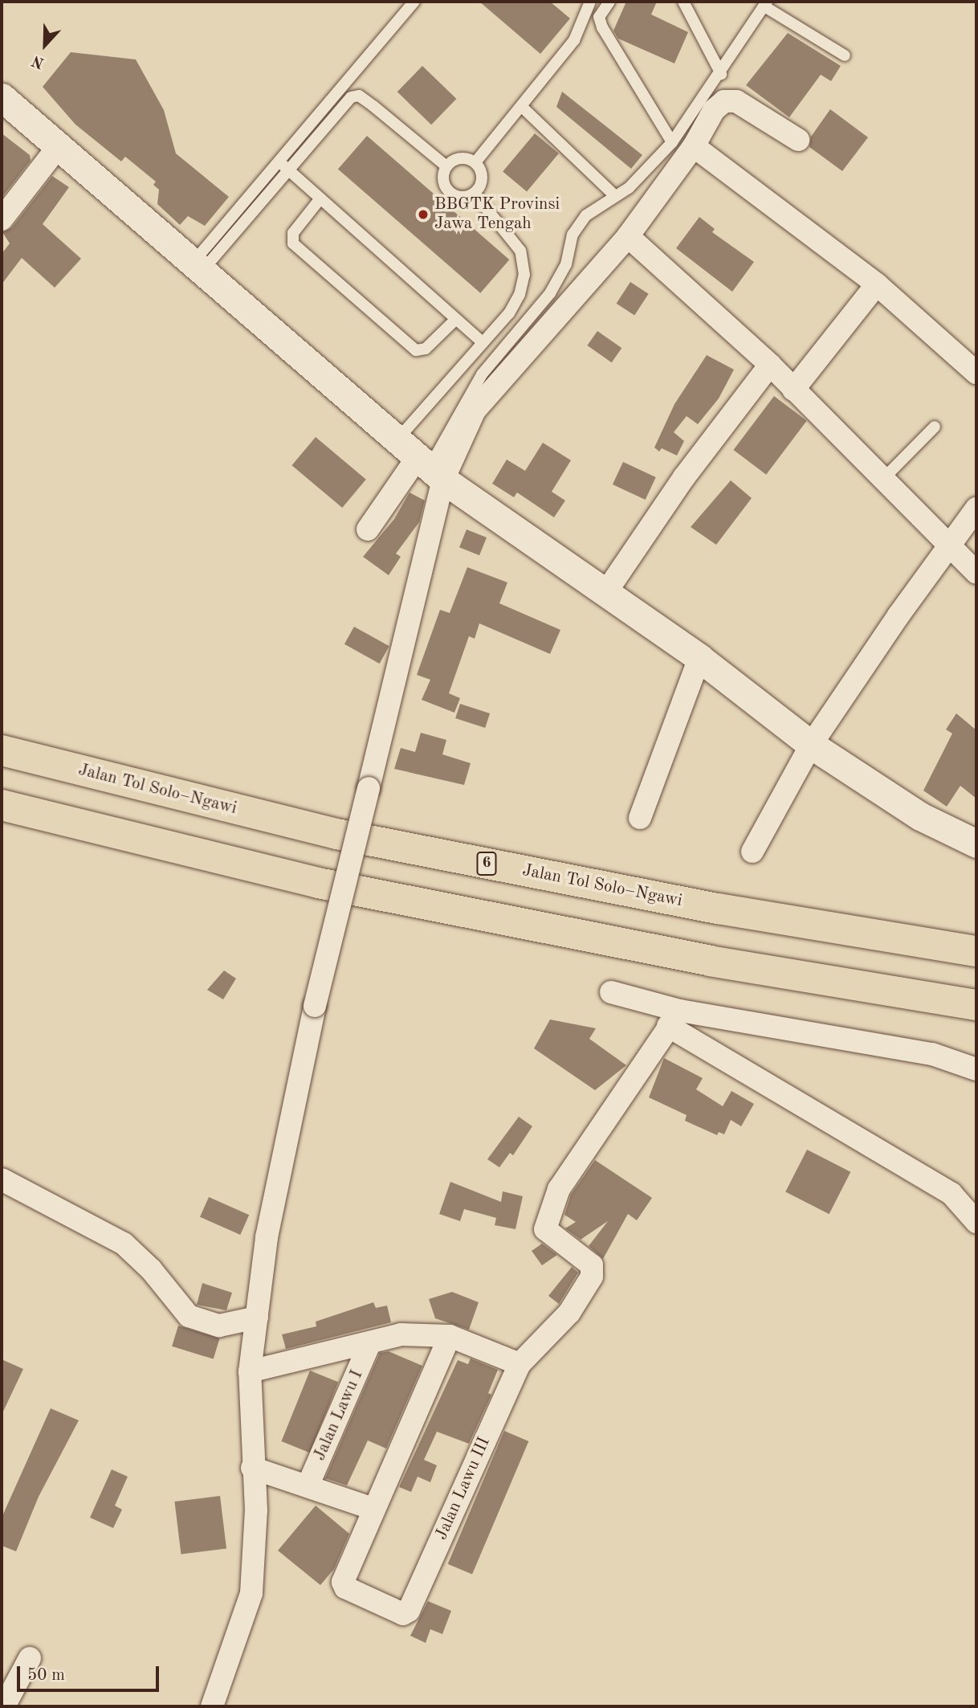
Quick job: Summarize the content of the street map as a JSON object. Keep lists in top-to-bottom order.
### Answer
{
  "streets": {
    "highway": ["Jalan Tol Solo–Ngawi", "6"],
    "street": ["Jalan Lawu I", "Jalan Lawu III"]
  },
  "places": ["BBGTK Provinsi Jawa Tengah"],
  "scale_bar": "50 m",
  "north": "bottom"
}
